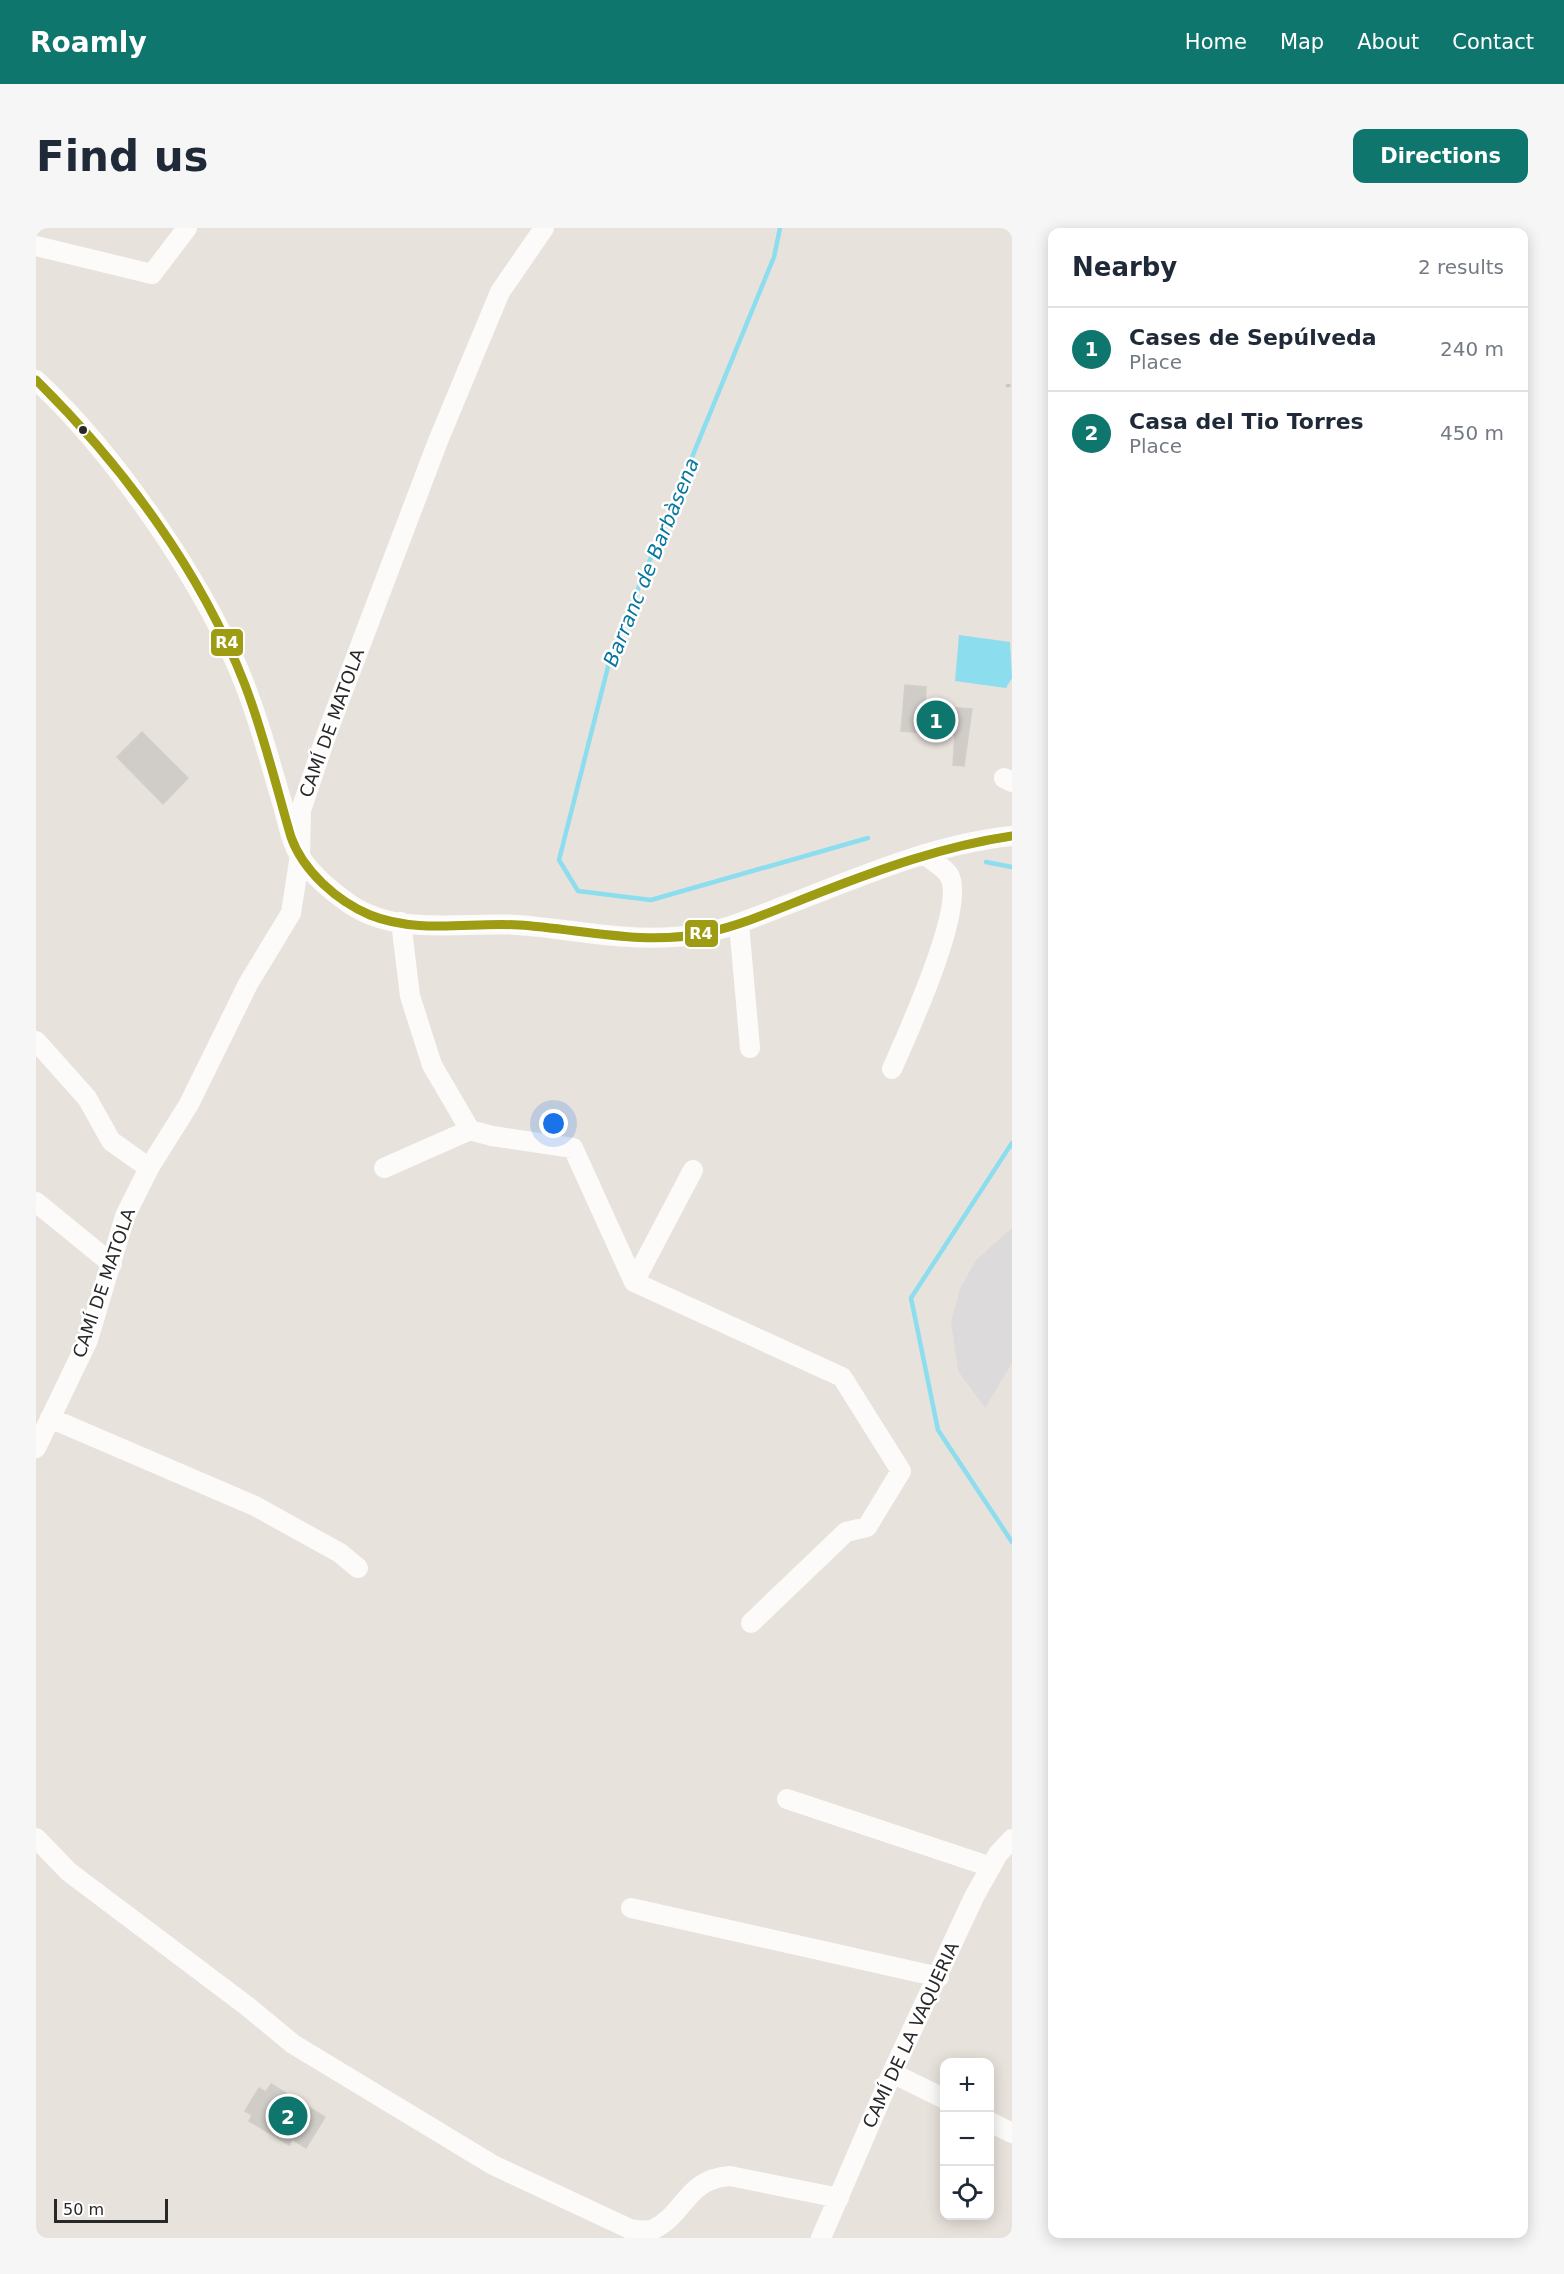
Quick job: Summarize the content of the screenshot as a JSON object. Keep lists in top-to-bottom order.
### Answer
{
  "streets": {
    "street": ["CAMÍ DE MATOLA", "CAMÍ DE LA VAQUERIA"]
  },
  "water": ["Barranc de Barbàsena"],
  "lines": ["transit line R4"],
  "scale_bar": "50 m",
  "page": {
    "header": "Roamly",
    "nav": [
      "Home",
      "Map",
      "About",
      "Contact"
    ],
    "buttons": "Directions",
    "title": "Find us",
    "heading": ["Nearby", "2 results"],
    "list": [
      {
        "mark": "1",
        "name": "Cases de Sepúlveda",
        "note": "Place",
        "value": "240 m"
      },
      {
        "mark": "2",
        "name": "Casa del Tio Torres",
        "note": "Place",
        "value": "450 m"
      }
    ],
    "pins": ["1", "2"],
    "map_buttons": ["+", "−"],
    "scale": "50 m"
  }
}
